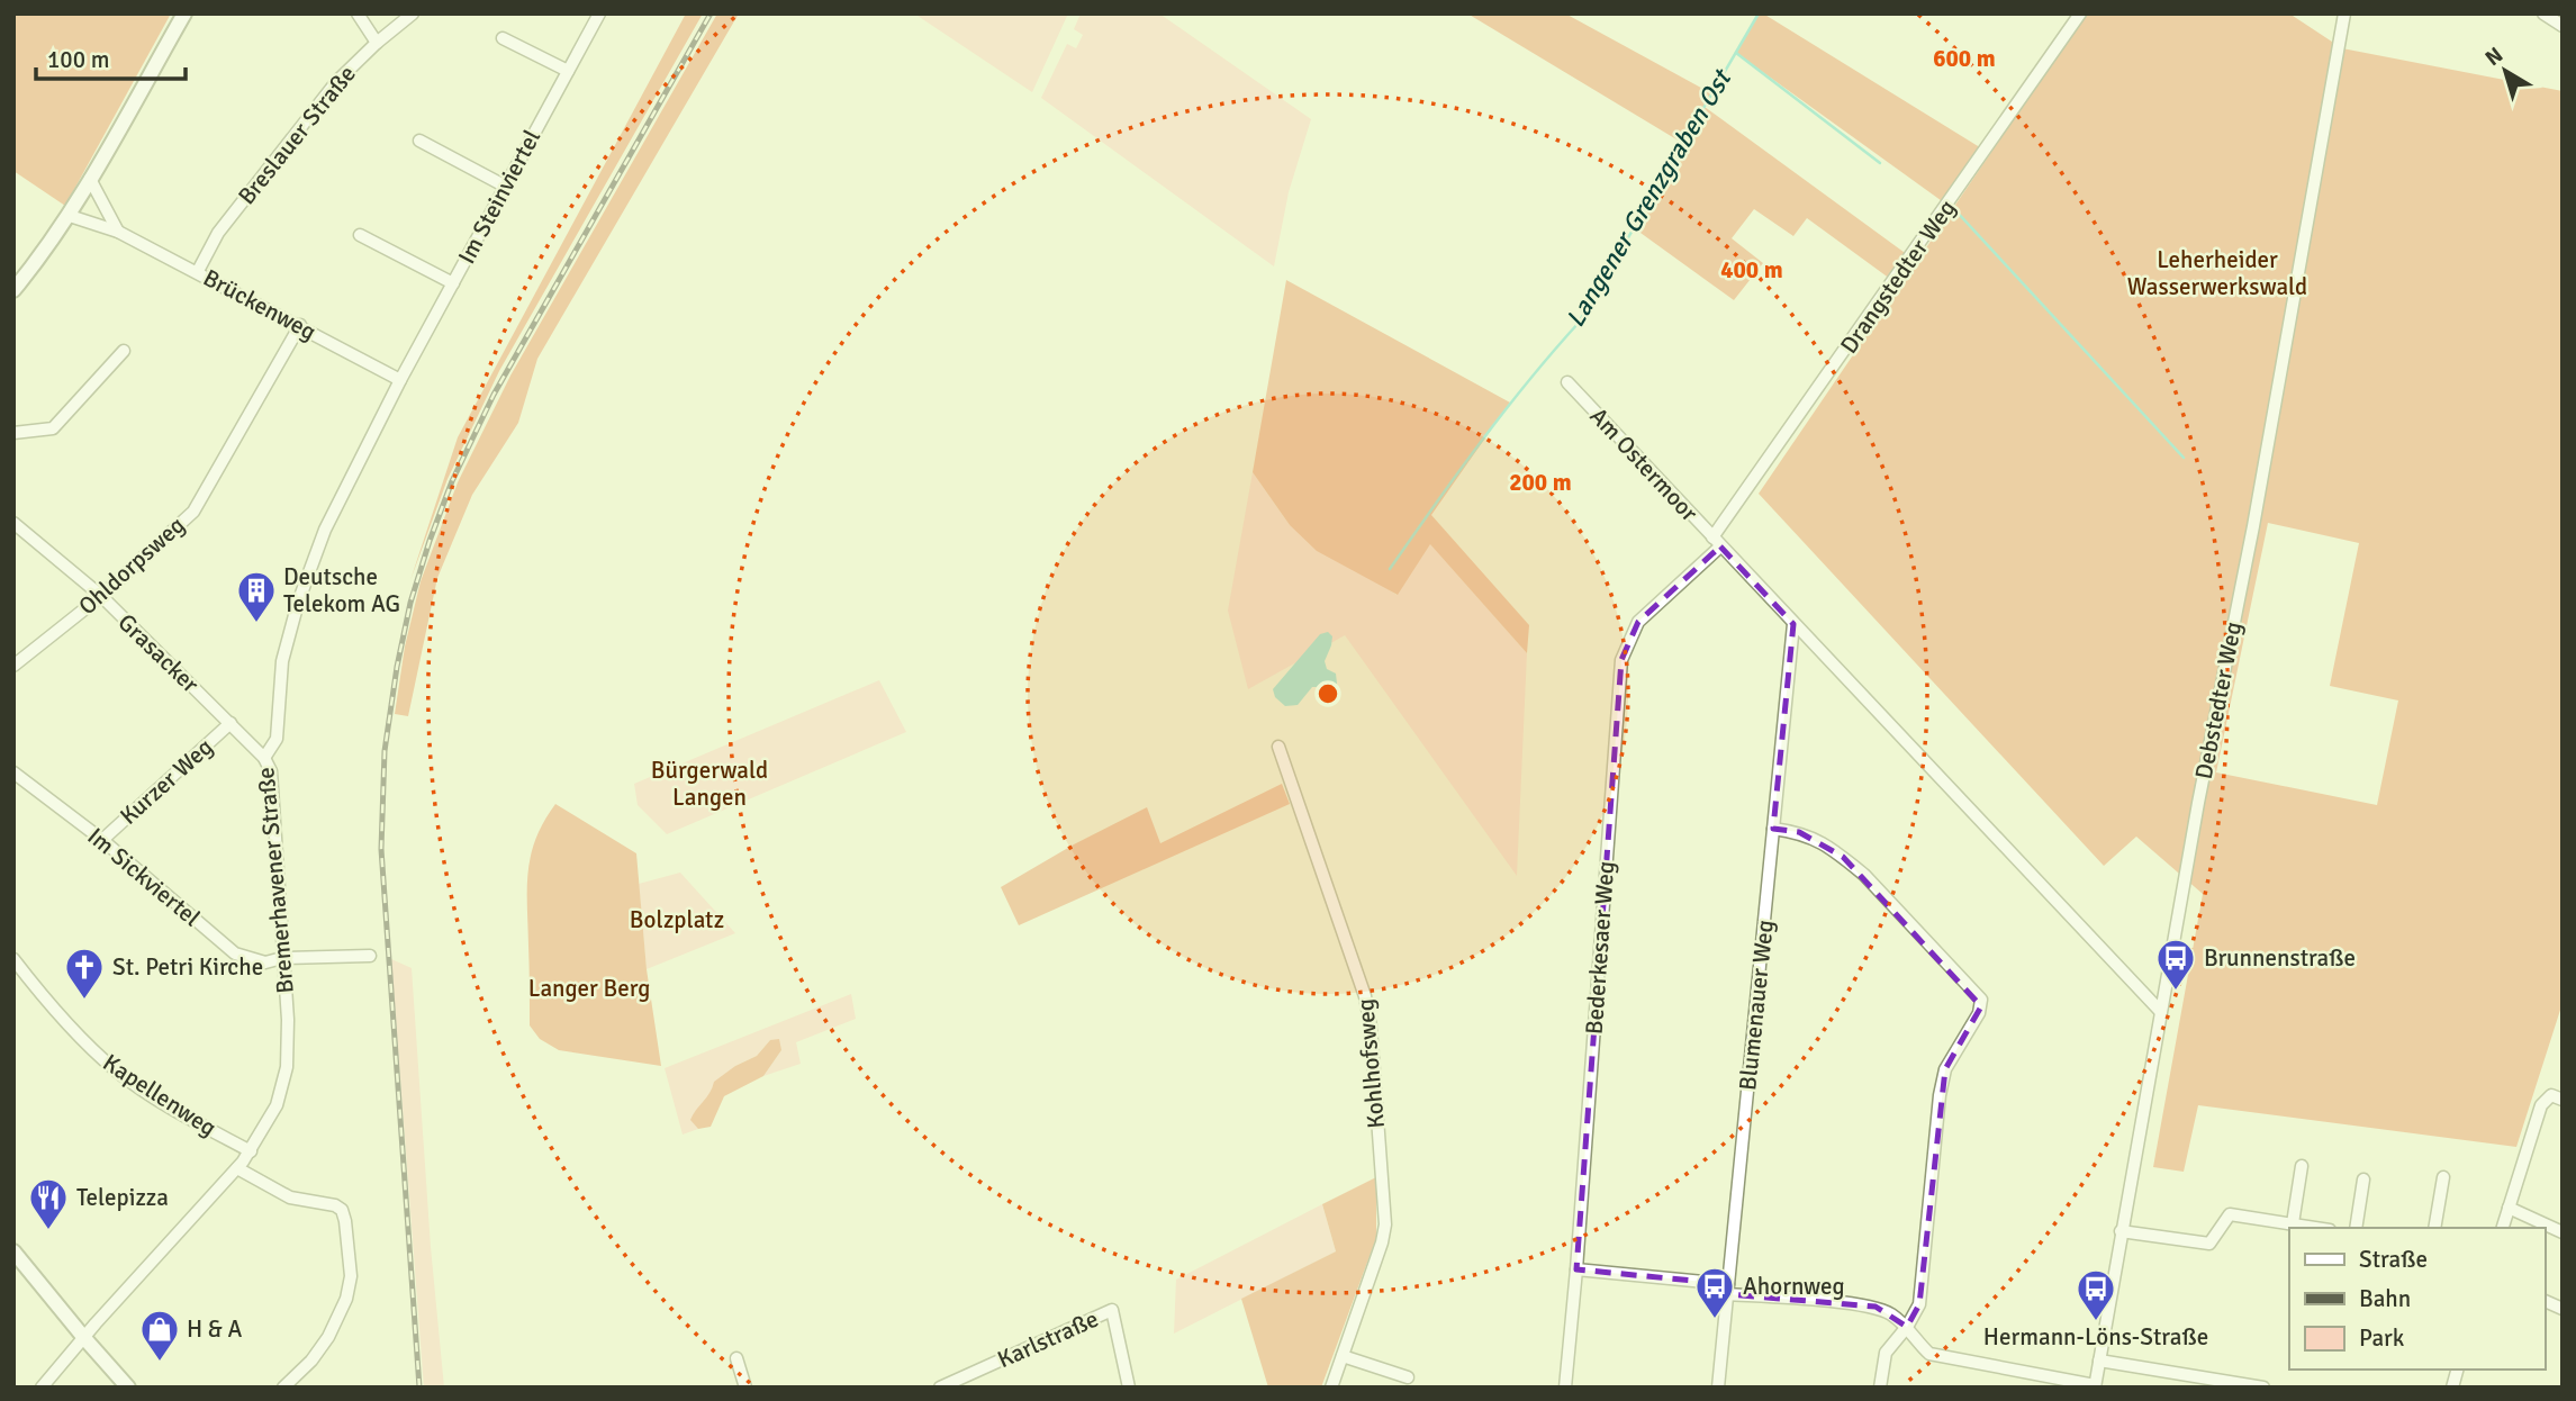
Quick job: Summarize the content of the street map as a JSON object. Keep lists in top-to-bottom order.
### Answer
{
  "streets": {
    "street": [
      "Breslauer Straße",
      "Im Steinviertel",
      "Drangstedter Weg",
      "Brückenweg",
      "Am Ostermoor",
      "Ohldorpsweg",
      "Grasacker",
      "Debstedter Weg",
      "Kurzer Weg",
      "Im Sickviertel",
      "Bremerhavener Straße",
      "Bederkesaer Weg",
      "Blumenauer Weg",
      "Kohlhofsweg",
      "Kapellenweg",
      "Karlstraße"
    ]
  },
  "crossings": [
    ["Breslauer Straße", "Brückenweg"],
    ["Im Steinviertel", "Brückenweg"],
    ["Im Steinviertel", "Bremerhavener Straße"],
    ["Drangstedter Weg", "Am Ostermoor"],
    ["Drangstedter Weg", "Bederkesaer Weg"],
    ["Brückenweg", "Ohldorpsweg"],
    ["Brückenweg", "Bremerhavener Straße"],
    ["Am Ostermoor", "Bederkesaer Weg"],
    ["Ohldorpsweg", "Grasacker"],
    ["Grasacker", "Kurzer Weg"],
    ["Grasacker", "Bremerhavener Straße"],
    ["Kurzer Weg", "Im Sickviertel"],
    ["Im Sickviertel", "Bremerhavener Straße"],
    ["Bremerhavener Straße", "Kapellenweg"]
  ],
  "water": ["Langener Grenzgraben Ost"],
  "parks": [
    "Leherheider Wasserwerkswald",
    "Bürgerwald Langen",
    "Bolzplatz",
    "Langer Berg"
  ],
  "places": {
    "building": ["Deutsche Telekom AG"],
    "bus stop": ["Brunnenstraße", "Ahornweg", "Hermann-Löns-Straße"],
    "church": ["St. Petri Kirche"],
    "restaurant": ["Telepizza"],
    "shop": ["H & A"]
  },
  "legend": ["Straße", "Bahn", "Park"],
  "scale_bar": "100 m",
  "north": "top left",
  "rings": ["600 m", "400 m", "200 m"]
}
